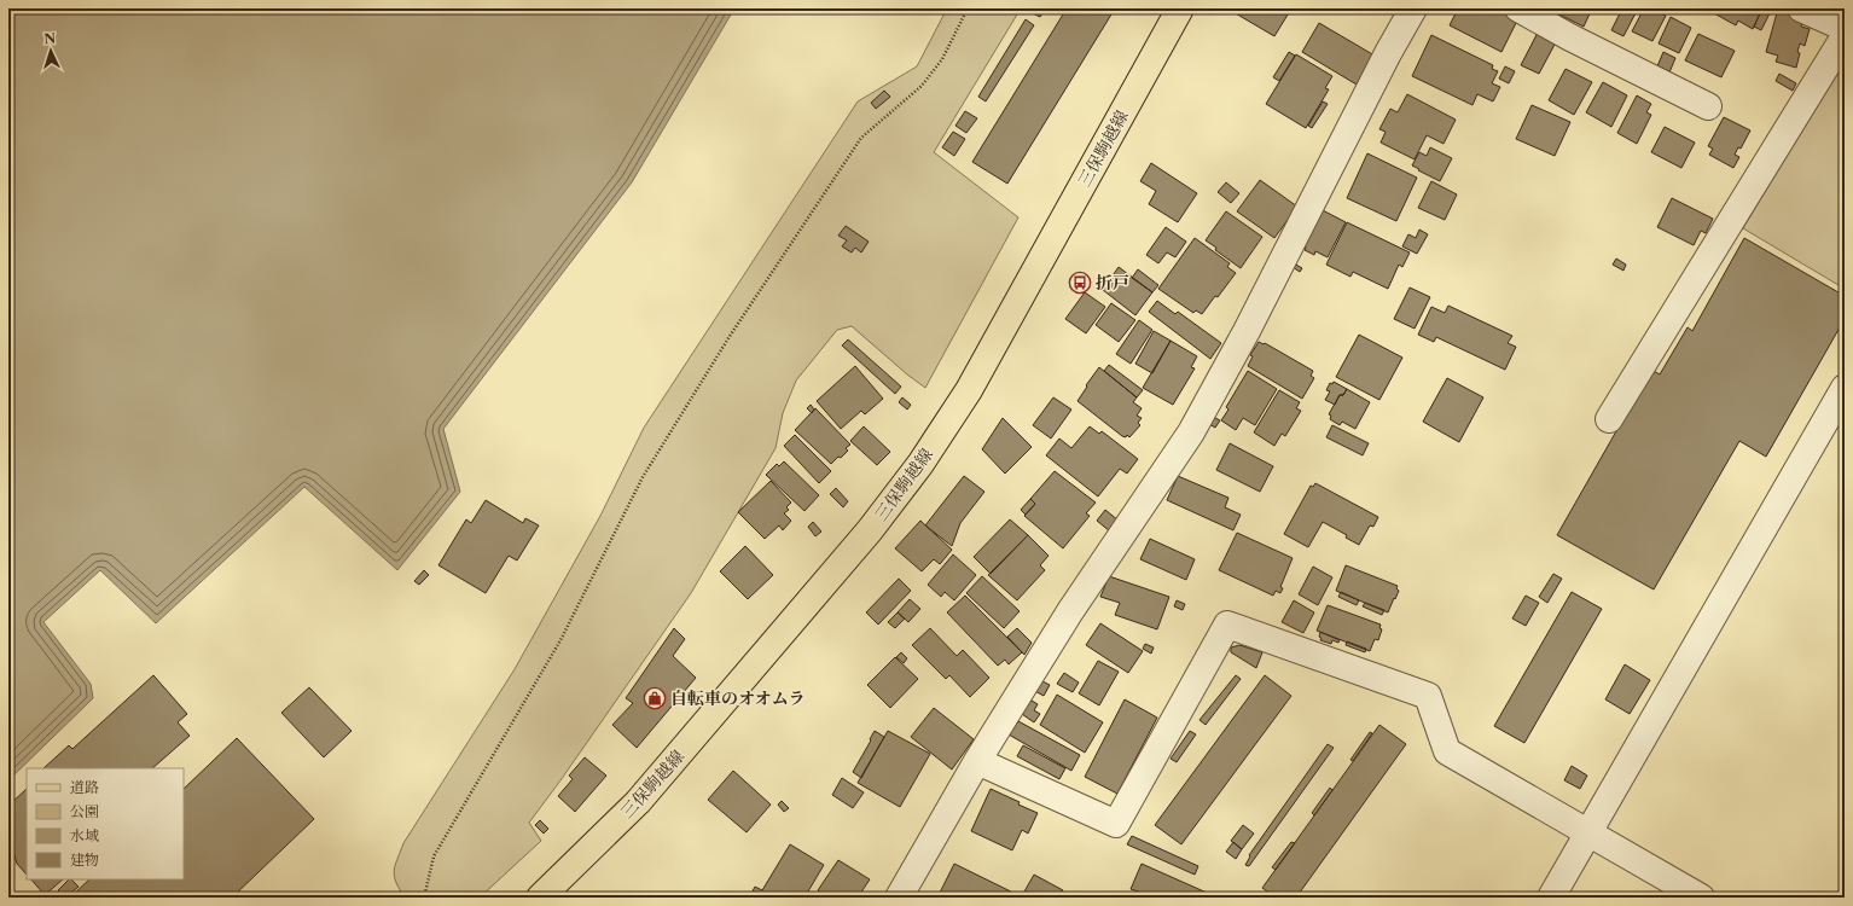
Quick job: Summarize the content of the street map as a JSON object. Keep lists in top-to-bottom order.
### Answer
{
  "streets": {
    "main road": ["三保駒越線"]
  },
  "places": {
    "bus stop": ["折戸"],
    "shop": ["自転車のオオムラ"]
  },
  "legend": [
    "道路",
    "公園",
    "水域",
    "建物"
  ],
  "north": "top"
}
